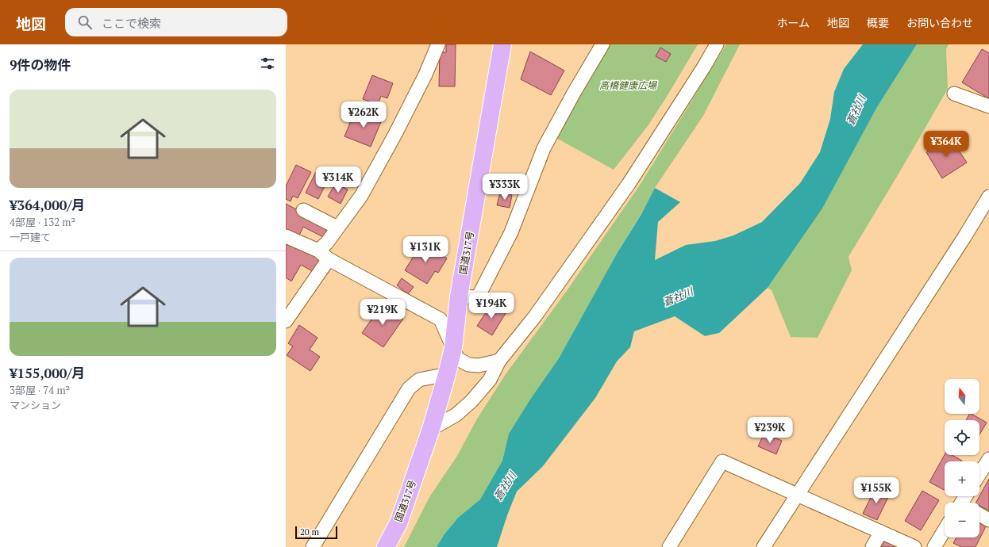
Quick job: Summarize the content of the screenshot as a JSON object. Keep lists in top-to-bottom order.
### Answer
{
  "streets": {
    "highway": ["国道317号"]
  },
  "water": ["蒼社川"],
  "parks": ["高橋健康広場"],
  "scale_bar": "20 m",
  "north": "top",
  "page": {
    "header": "地図",
    "search": "ここで検索",
    "nav": [
      "ホーム",
      "地図",
      "概要",
      "お問い合わせ"
    ],
    "heading": "9件の物件",
    "list": [
      {
        "name": "¥364,000/月",
        "note": "4部屋 · 132 m² · 一戸建て"
      },
      {
        "name": "¥155,000/月",
        "note": "3部屋 · 74 m² · マンション"
      }
    ],
    "price": [
      "¥262K",
      "¥364K",
      "¥314K",
      "¥333K",
      "¥131K",
      "¥194K",
      "¥219K",
      "¥239K",
      "¥155K"
    ],
    "map_buttons": ["+", "−"],
    "scale": "20 m"
  }
}
